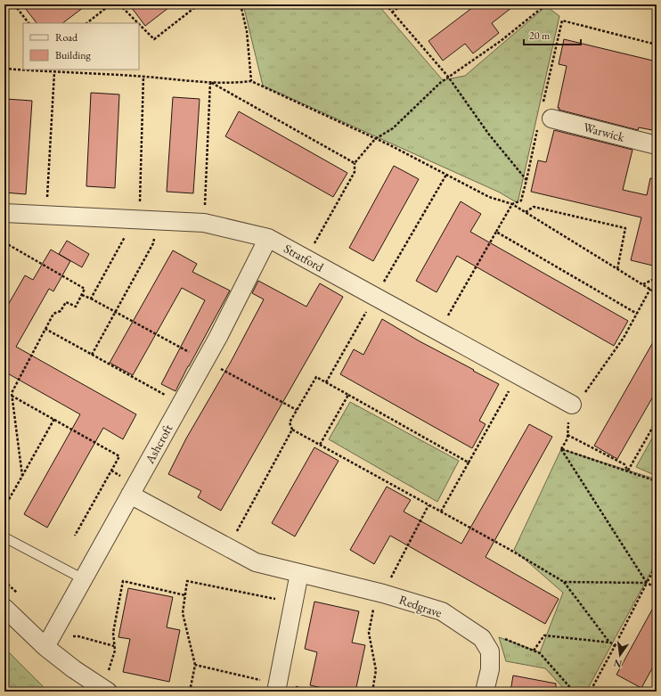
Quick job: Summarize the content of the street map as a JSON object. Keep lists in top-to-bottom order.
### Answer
{
  "streets": {
    "street": [
      "Warwick",
      "Stratford",
      "Ashcroft",
      "Redgrave"
    ]
  },
  "crossings": [
    ["Stratford", "Ashcroft"],
    ["Ashcroft", "Redgrave"]
  ],
  "legend": ["Road", "Building"],
  "scale_bar": "20 m",
  "north": "bottom"
}
